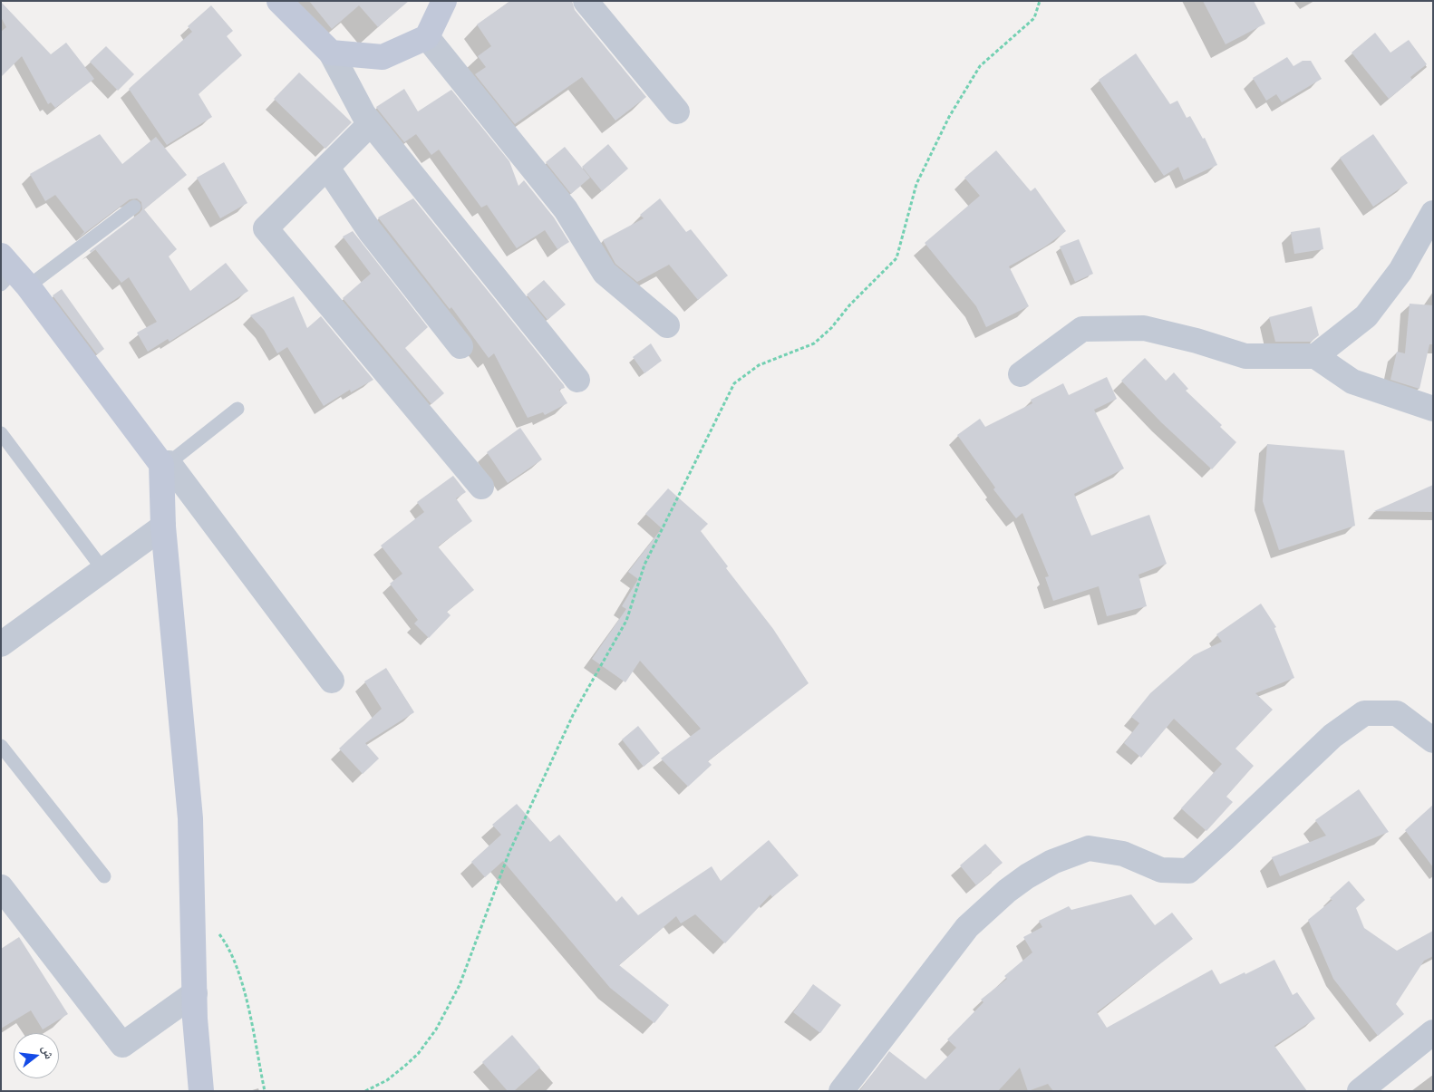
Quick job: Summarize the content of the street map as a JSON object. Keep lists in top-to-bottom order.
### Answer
{
  "north": "right"
}
